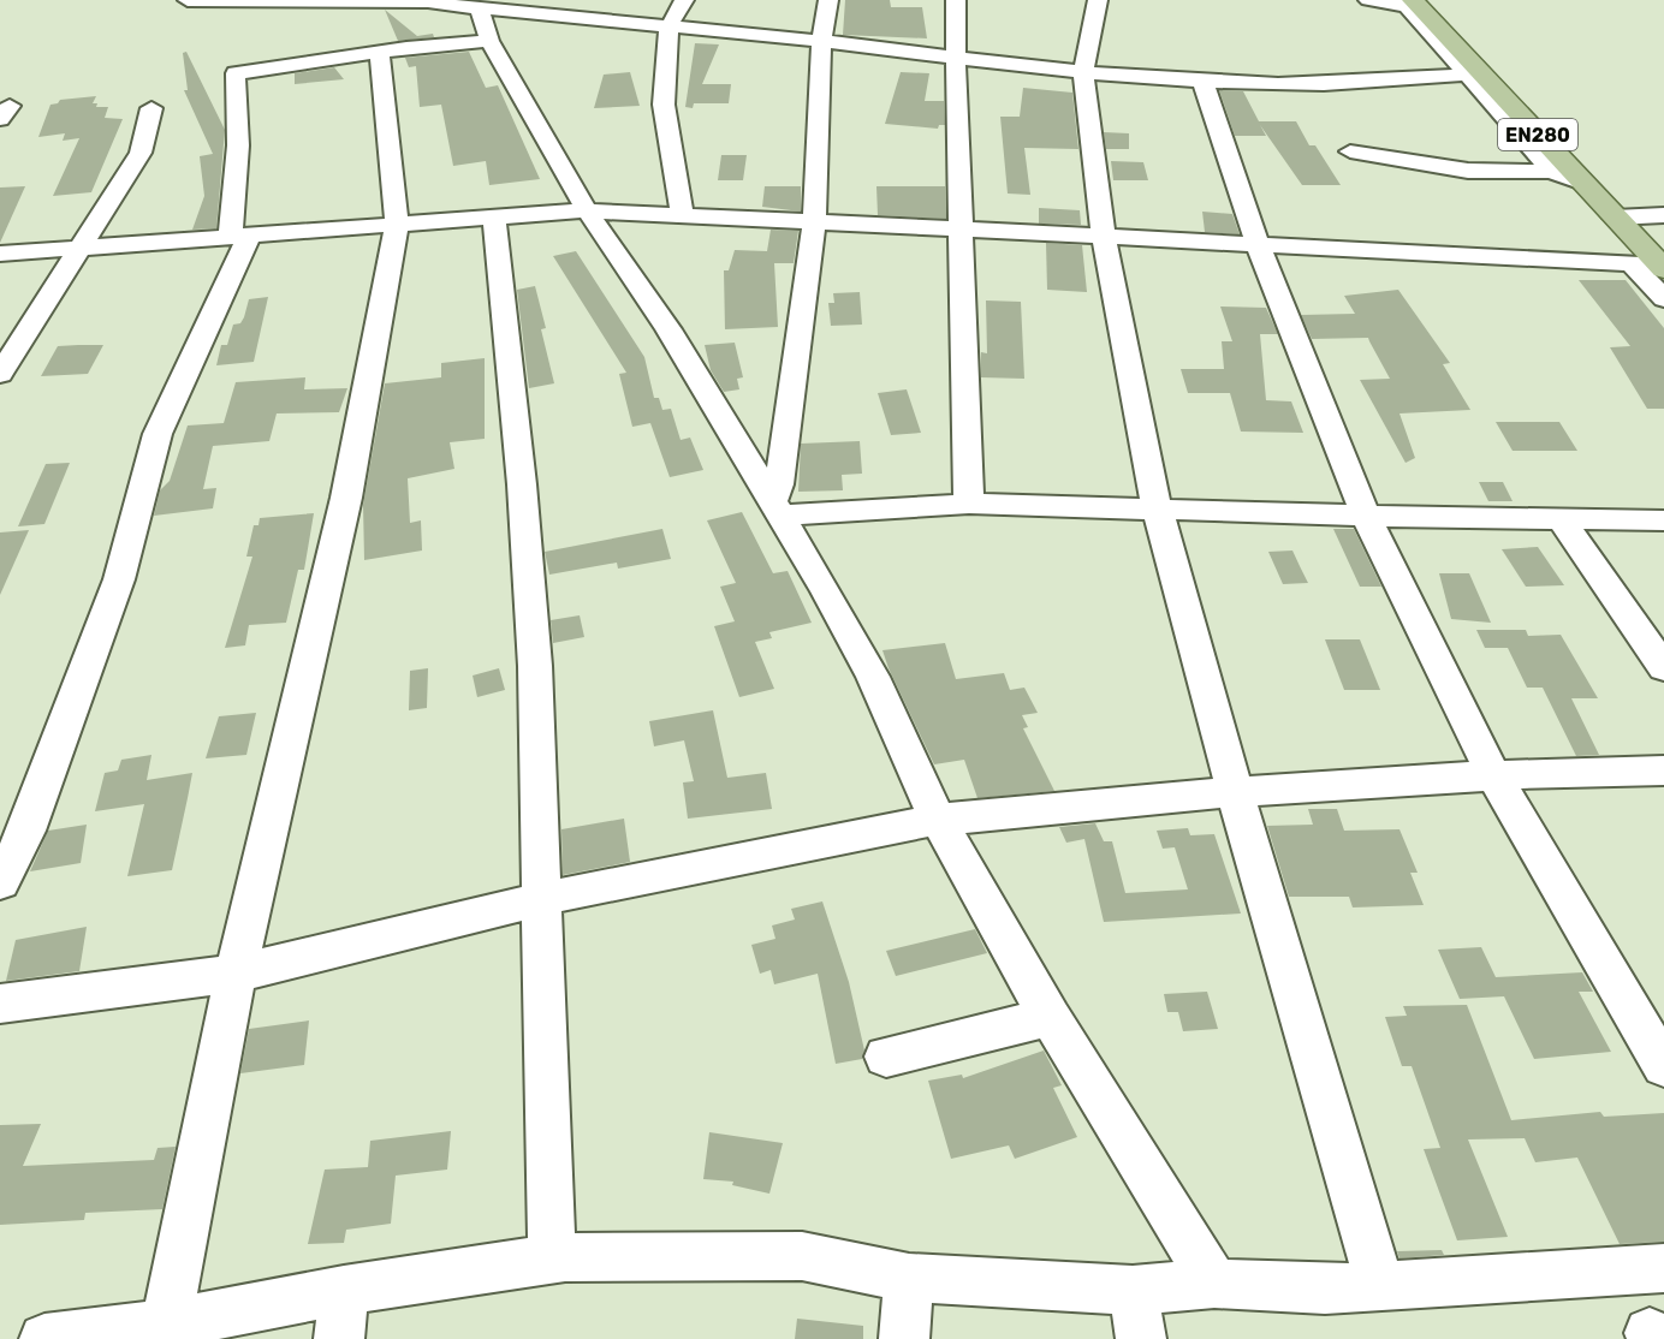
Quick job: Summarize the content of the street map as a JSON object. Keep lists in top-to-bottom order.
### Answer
{
  "streets": {
    "main road": ["EN280"]
  }
}
